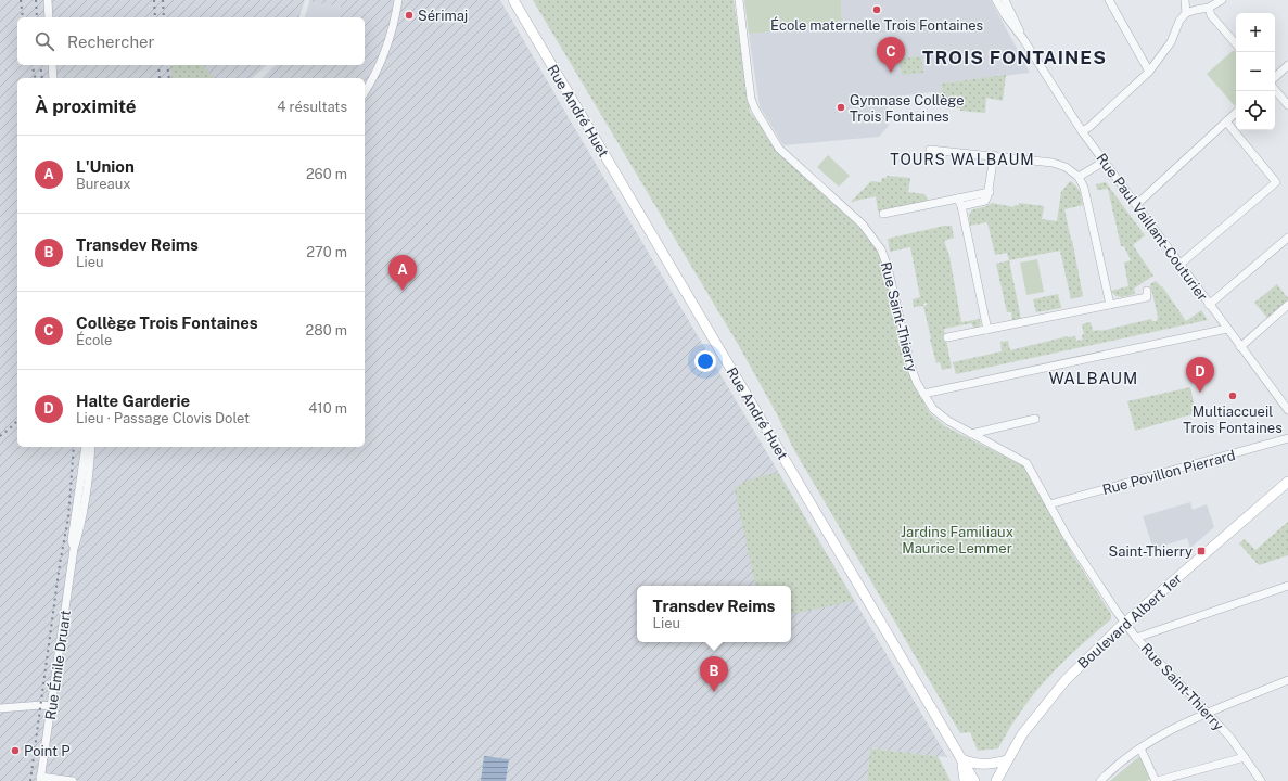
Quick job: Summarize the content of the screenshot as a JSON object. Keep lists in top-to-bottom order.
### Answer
{
  "streets": {
    "street": [
      "Rue André Huet",
      "Rue Paul Vaillant-Couturier",
      "Rue Saint-Thierry",
      "Rue Povillon Pierrard",
      "Boulevard Albert 1er",
      "Rue Émile Druart"
    ]
  },
  "crossings": [
    ["Rue Saint-Thierry", "Rue Povillon Pierrard"],
    ["Rue Saint-Thierry", "Boulevard Albert 1er"]
  ],
  "districts": ["TROIS FONTAINES", "TOURS WALBAUM", "WALBAUM"],
  "parks": ["Jardins Familiaux Maurice Lemmer"],
  "places": {
    "other": [
      "École maternelle Trois Fontaines",
      "Sérimaj",
      "Gymnase Collège Trois Fontaines",
      "Multiaccueil Trois Fontaines",
      "Point P"
    ],
    "transit": ["Saint-Thierry"]
  },
  "page": {
    "map_buttons": ["+", "−"],
    "search": "Rechercher",
    "pins": [
      "C",
      "A",
      "D",
      "B"
    ],
    "heading": ["À proximité", "4 résultats"],
    "list": [
      {
        "mark": "A",
        "name": "L'Union",
        "note": "Bureaux",
        "value": "260 m"
      },
      {
        "mark": "B",
        "name": "Transdev Reims",
        "note": "Lieu",
        "value": "270 m"
      },
      {
        "mark": "C",
        "name": "Collège Trois Fontaines",
        "note": "École",
        "value": "280 m"
      },
      {
        "mark": "D",
        "name": "Halte Garderie",
        "note": "Lieu · Passage Clovis Dolet",
        "value": "410 m"
      }
    ],
    "popup": ["Transdev Reims", "Lieu"]
  }
}
